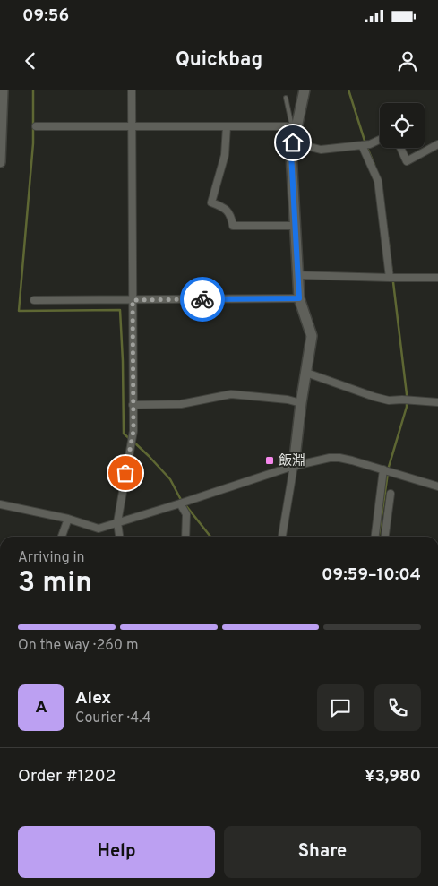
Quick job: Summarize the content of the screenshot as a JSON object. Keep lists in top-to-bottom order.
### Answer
{
  "places": {
    "transit": ["飯淵"]
  },
  "page": {
    "status": "09:56",
    "header": "Quickbag",
    "heading": ["3 min", "Arriving in", "09:59–10:04"],
    "panel": [
      "Alex",
      "Courier · 4.4",
      "Order #1202",
      "¥3,980"
    ],
    "bar": "On the way · 260 m",
    "round": "A",
    "buttons": ["Help", "Share"]
  }
}
